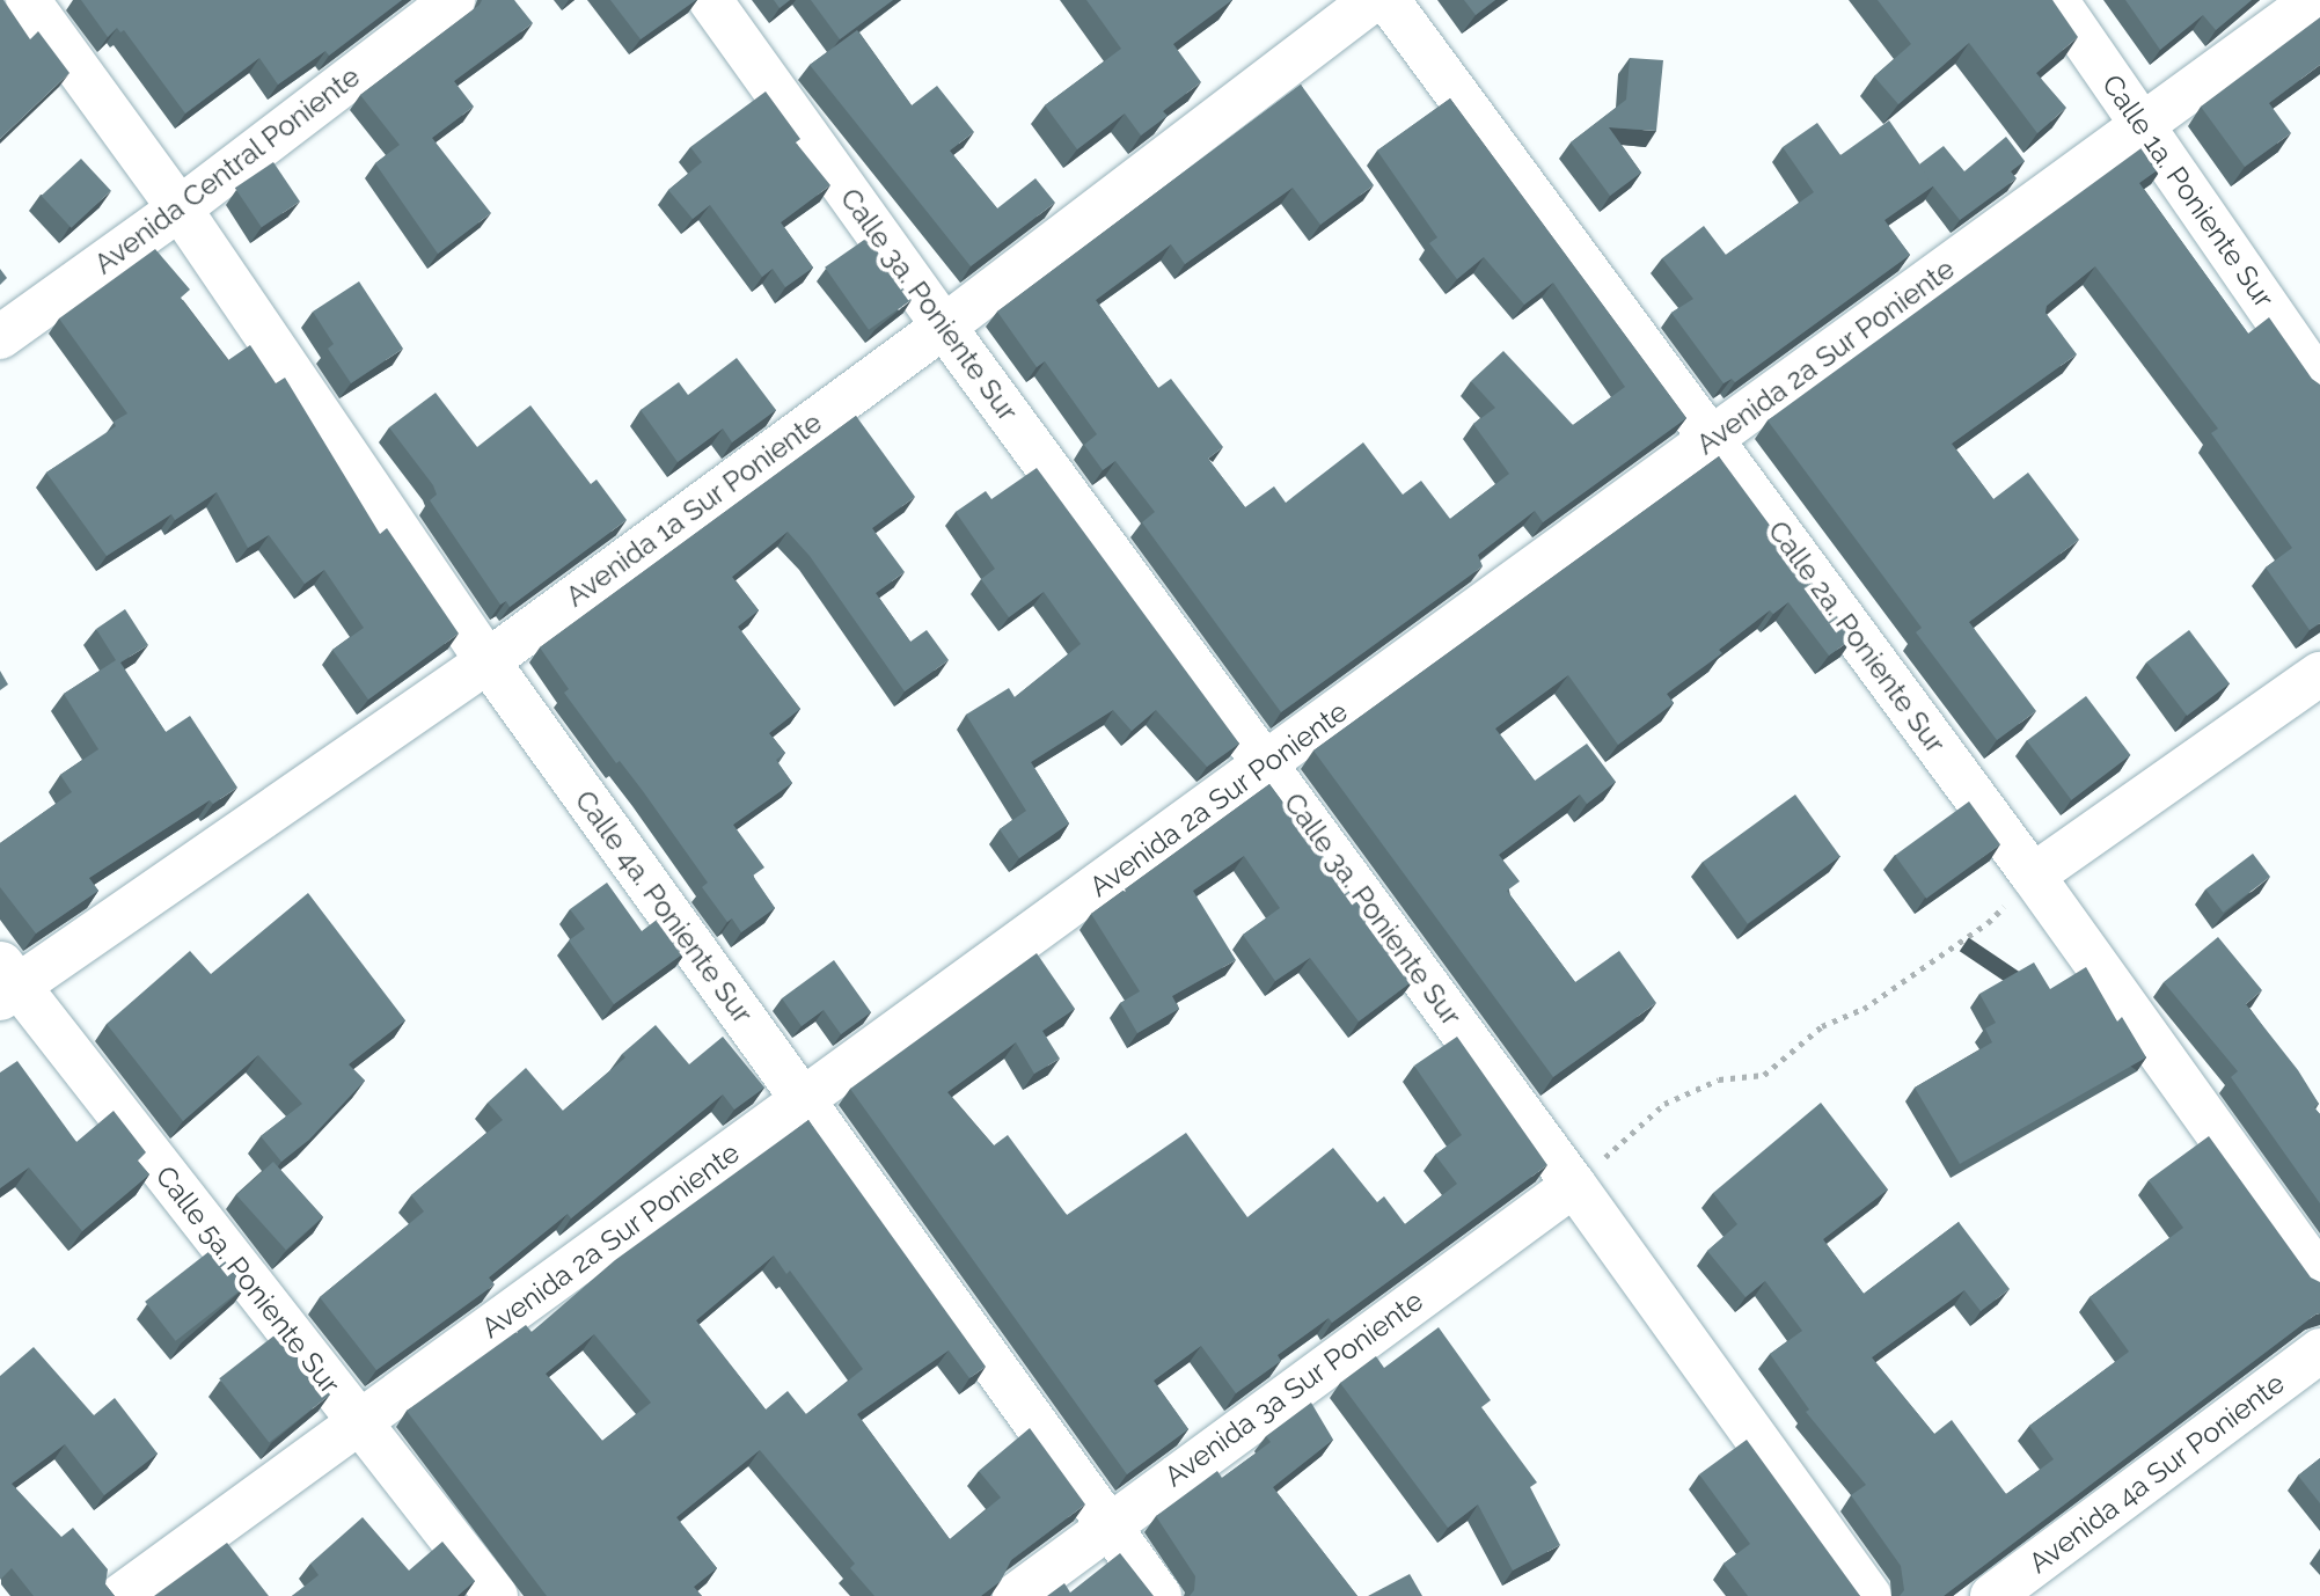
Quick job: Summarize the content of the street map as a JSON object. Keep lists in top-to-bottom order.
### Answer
{
  "streets": {
    "street": [
      "Avenida Central Poniente",
      "Calle 1a. Poniente Sur",
      "Calle 3a. Poniente Sur",
      "Avenida 2a Sur Poniente",
      "Avenida 1a Sur Poniente",
      "Calle 2a. Poniente Sur",
      "Calle 4a. Poniente Sur",
      "Calle 5a. Poniente Sur",
      "Avenida 3a Sur Poniente",
      "Avenida 4a Sur Poniente"
    ]
  },
  "crossings": [
    ["Avenida Central Poniente", "Calle 4a. Poniente Sur"],
    ["Calle 1a. Poniente Sur", "Avenida 2a Sur Poniente"],
    ["Calle 3a. Poniente Sur", "Avenida 2a Sur Poniente"],
    ["Calle 3a. Poniente Sur", "Avenida 1a Sur Poniente"],
    ["Calle 3a. Poniente Sur", "Avenida 3a Sur Poniente"],
    ["Avenida 2a Sur Poniente", "Calle 2a. Poniente Sur"],
    ["Avenida 2a Sur Poniente", "Calle 4a. Poniente Sur"],
    ["Avenida 2a Sur Poniente", "Calle 5a. Poniente Sur"],
    ["Avenida 1a Sur Poniente", "Calle 4a. Poniente Sur"],
    ["Avenida 1a Sur Poniente", "Calle 5a. Poniente Sur"],
    ["Calle 4a. Poniente Sur", "Avenida 3a Sur Poniente"]
  ]
}
